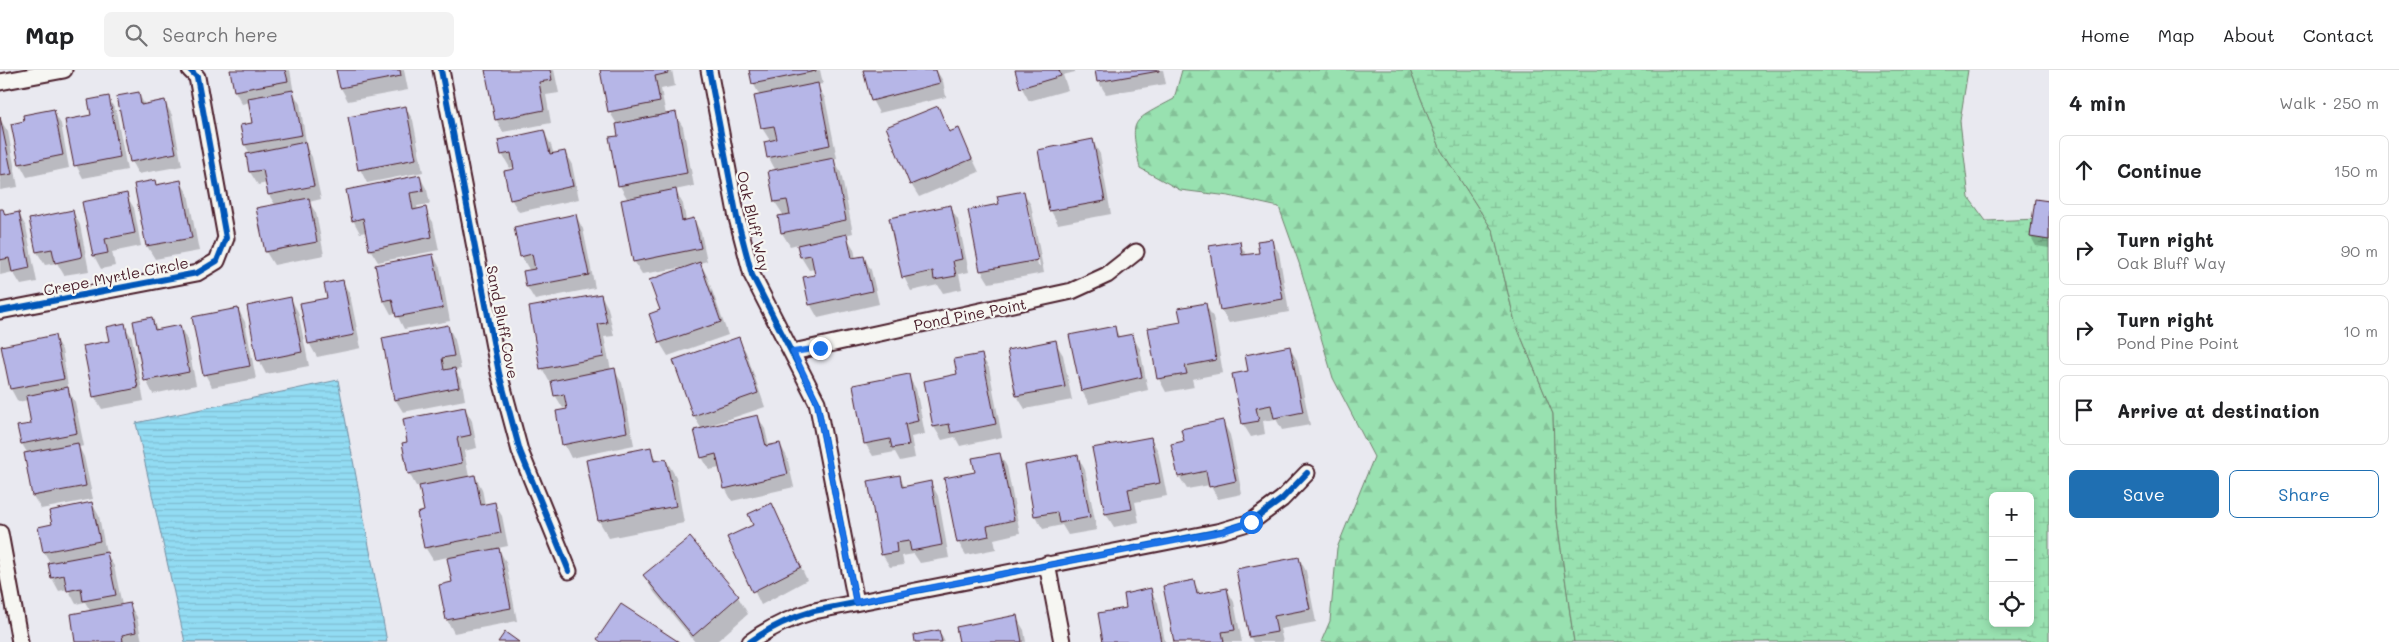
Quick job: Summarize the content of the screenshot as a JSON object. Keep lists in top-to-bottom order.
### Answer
{
  "streets": {
    "street": [
      "Oak Bluff Way",
      "Crepe Myrtle Circle",
      "Pond Pine Point",
      "Sand Bluff Cove"
    ]
  },
  "crossings": [
    ["Oak Bluff Way", "Pond Pine Point"]
  ],
  "page": {
    "header": "Map",
    "search": "Search here",
    "nav": [
      "Home",
      "Map",
      "About",
      "Contact"
    ],
    "heading": ["4 min", "Walk · 250 m"],
    "list": [
      ["Continue", "150 m"],
      ["Turn right", "Oak Bluff Way", "90 m"],
      ["Turn right", "Pond Pine Point", "10 m"],
      "Arrive at destination"
    ],
    "buttons": ["Save", "Share"],
    "map_buttons": ["+", "−"]
  }
}
